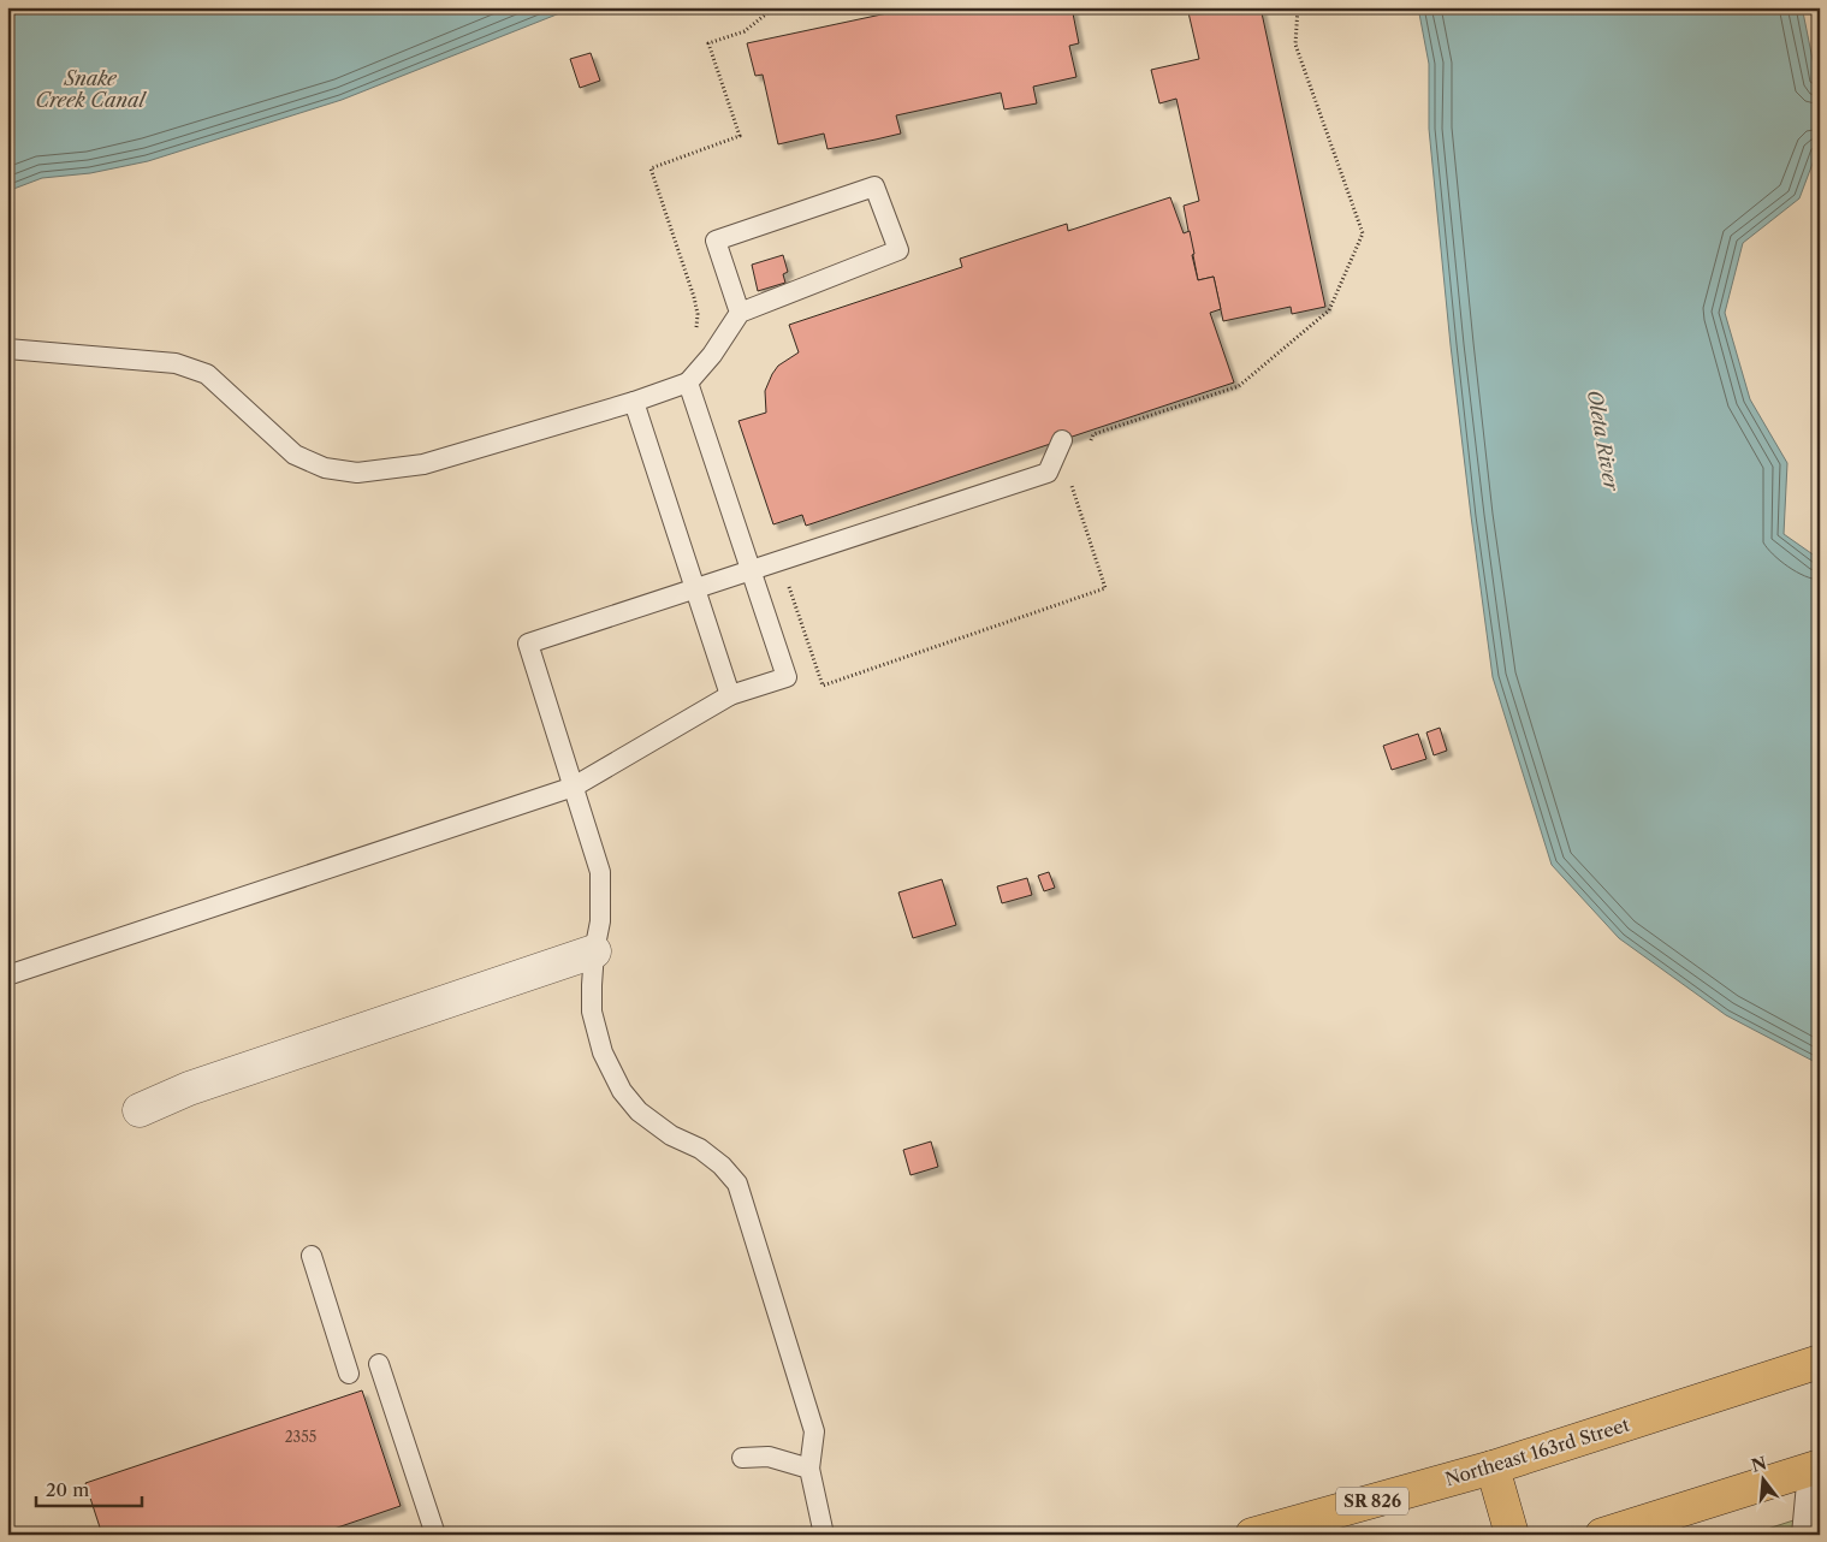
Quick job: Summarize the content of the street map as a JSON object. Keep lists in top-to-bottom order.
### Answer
{
  "streets": {
    "main road": ["Northeast 163rd Street", "SR 826"]
  },
  "water": ["Snake Creek Canal", "Oleta River"],
  "house_numbers": ["2355"],
  "scale_bar": "20 m",
  "north": "top"
}
